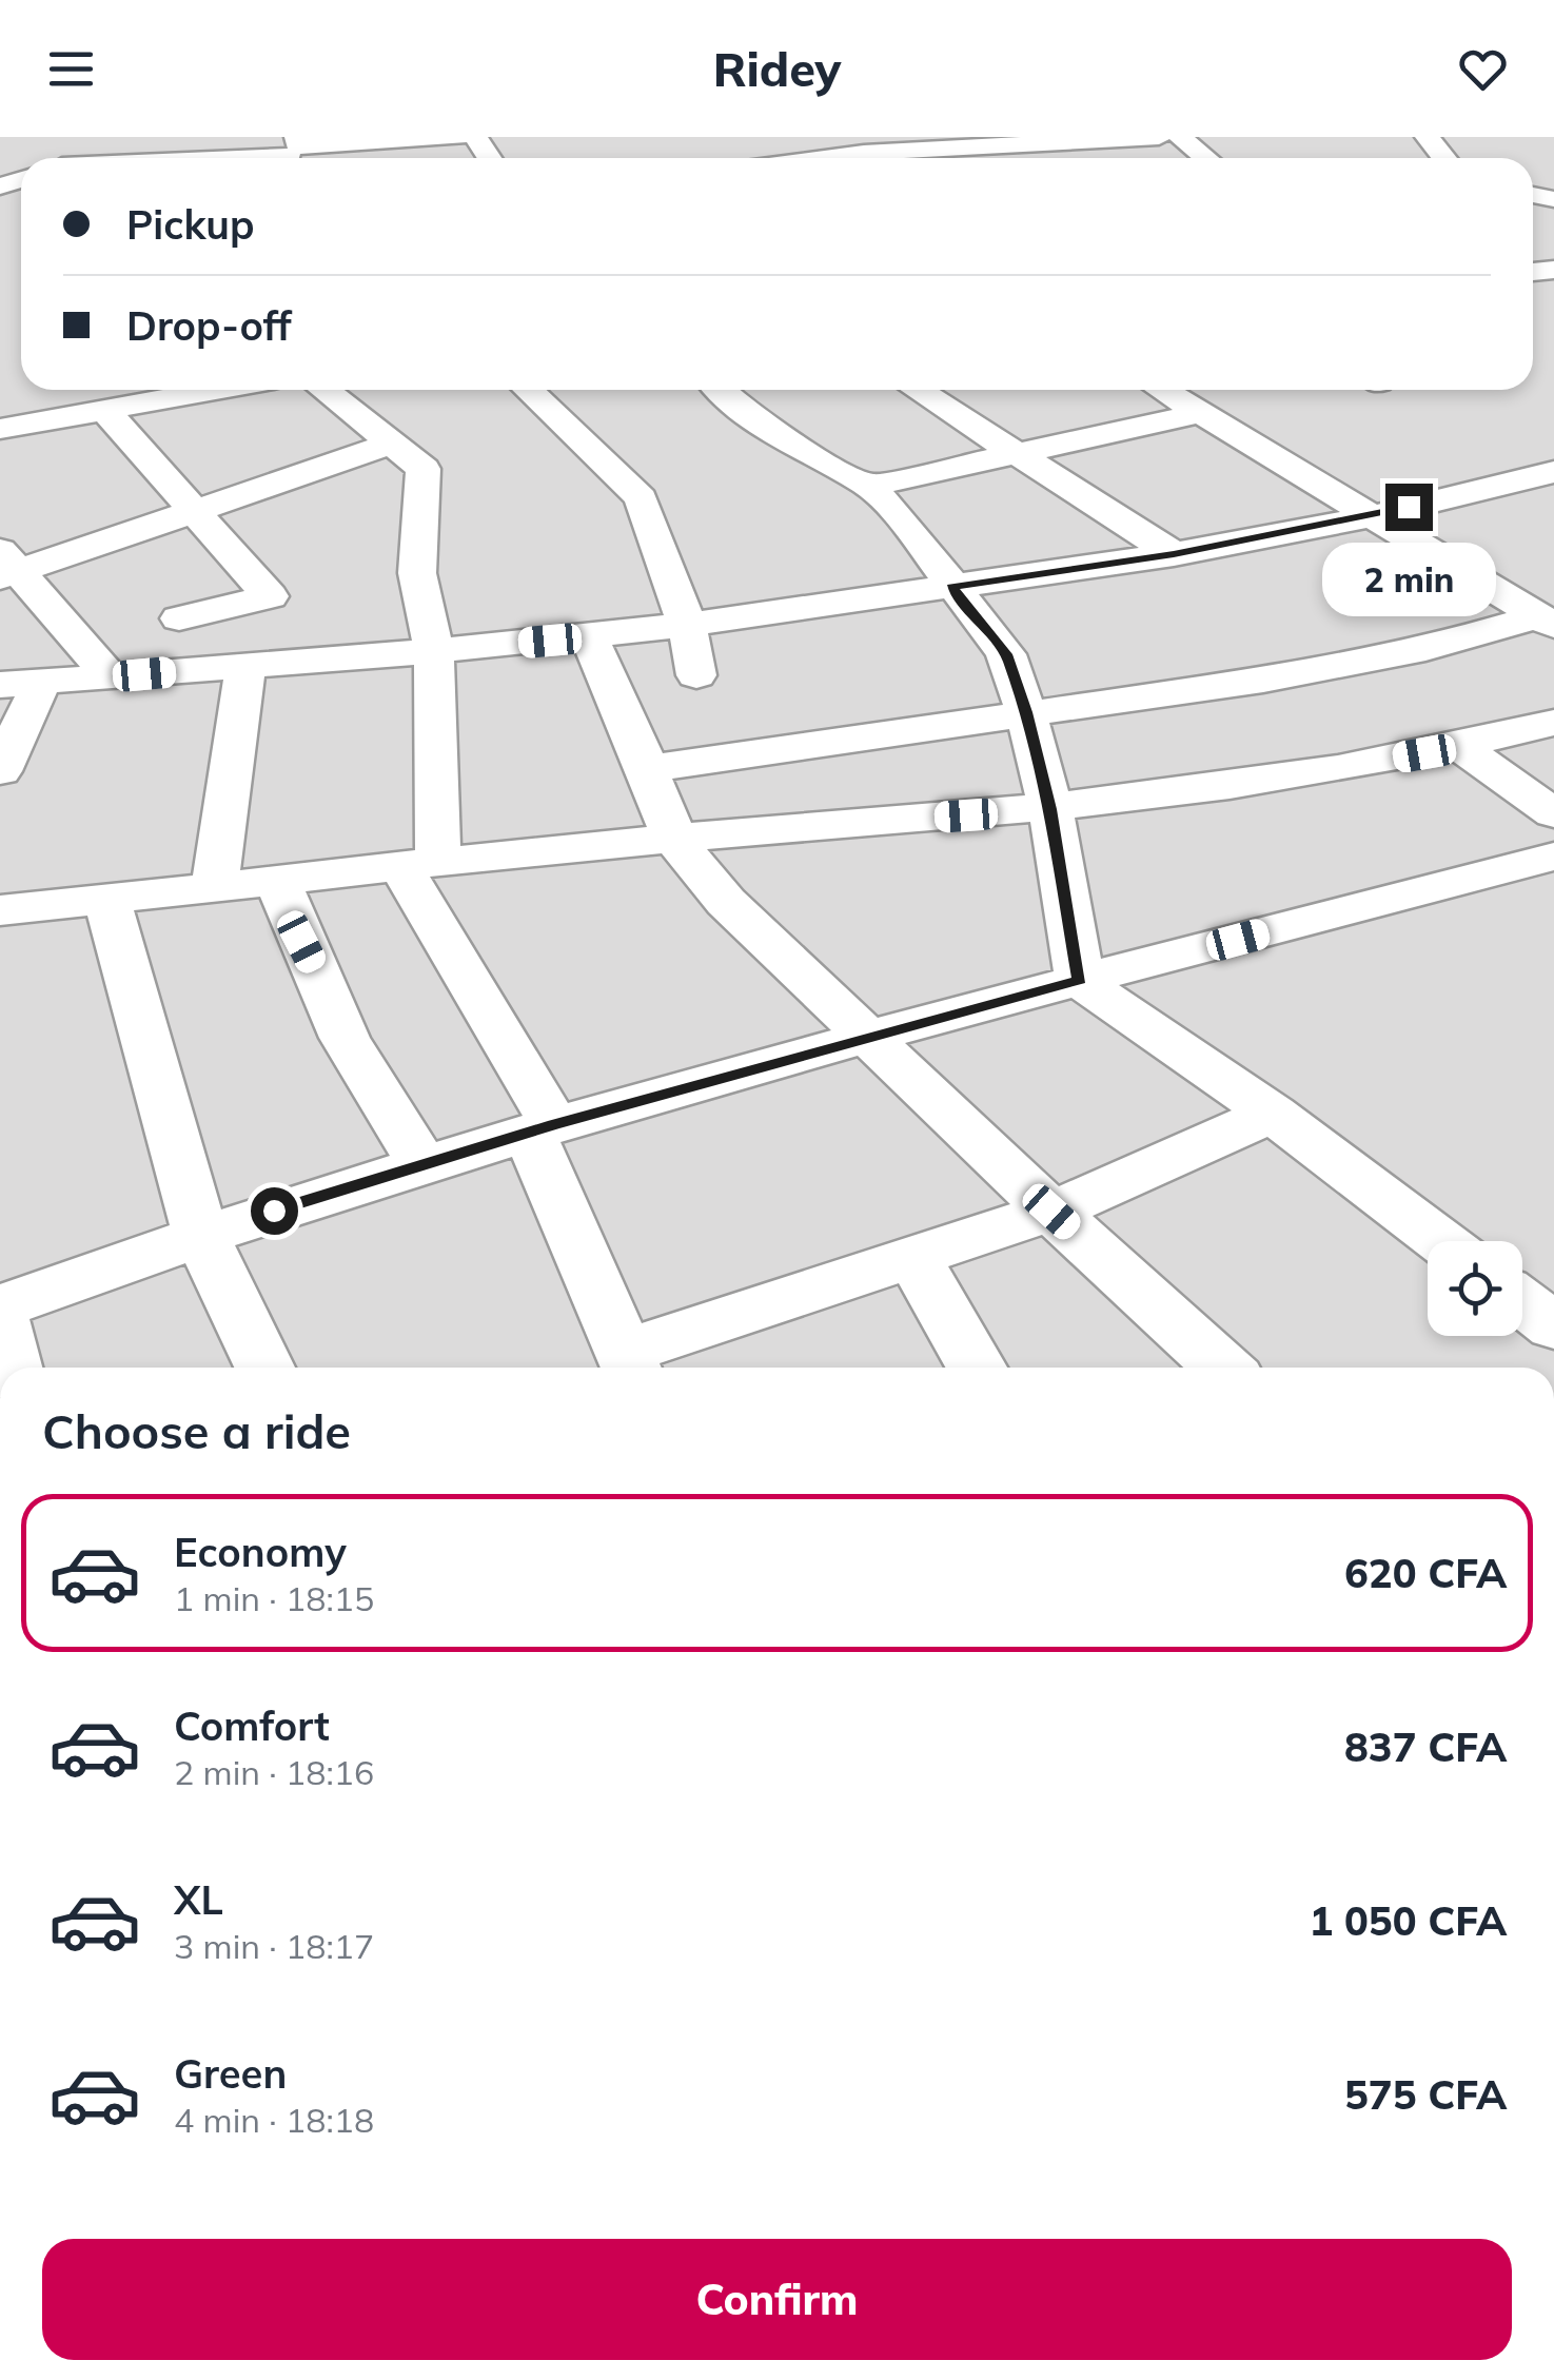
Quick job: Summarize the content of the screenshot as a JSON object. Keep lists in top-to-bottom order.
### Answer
{
  "page": {
    "header": "Ridey",
    "banner": ["Pickup", "Drop-off"],
    "bubble": "2 min",
    "heading": "Choose a ride",
    "list": [
      {
        "name": "Economy",
        "note": "1 min · 18:15",
        "value": "620 CFA"
      },
      {
        "name": "Comfort",
        "note": "2 min · 18:16",
        "value": "837 CFA"
      },
      {
        "name": "XL",
        "note": "3 min · 18:17",
        "value": "1 050 CFA"
      },
      {
        "name": "Green",
        "note": "4 min · 18:18",
        "value": "575 CFA"
      }
    ],
    "buttons": "Confirm"
  }
}
